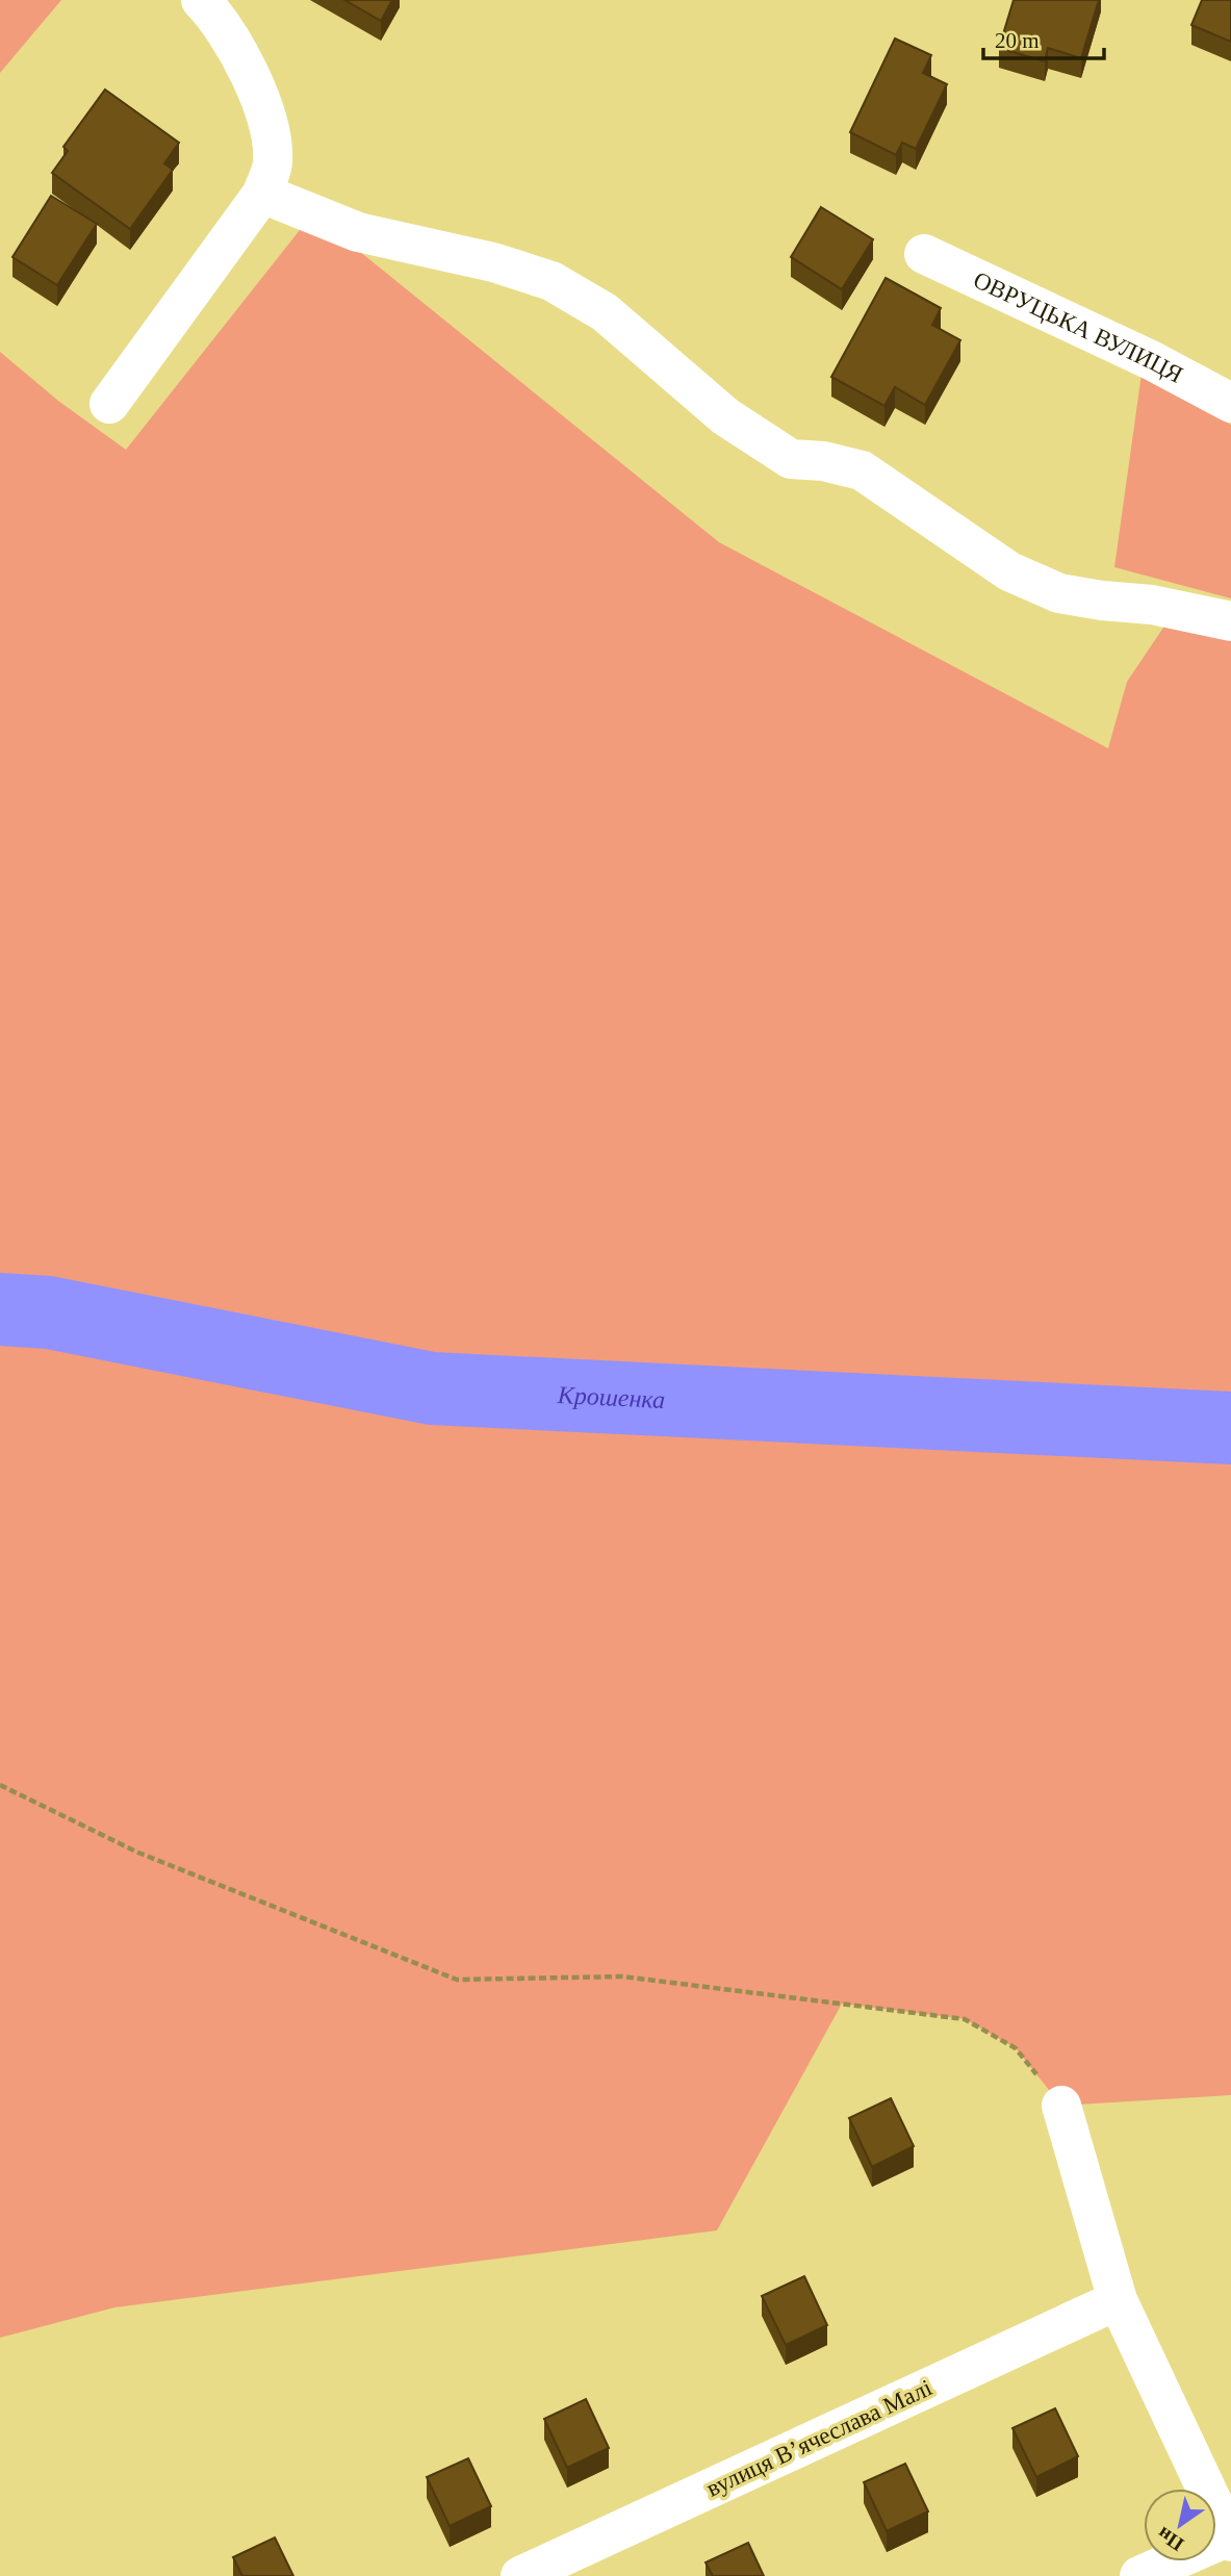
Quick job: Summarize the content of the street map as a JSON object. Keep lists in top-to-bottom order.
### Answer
{
  "streets": {
    "street": ["ОВРУЦЬКА ВУЛИЦЯ", "вулиця Вʼячеслава Малі"]
  },
  "water": ["Крошенка"],
  "scale_bar": "20 m",
  "north": "bottom left"
}
